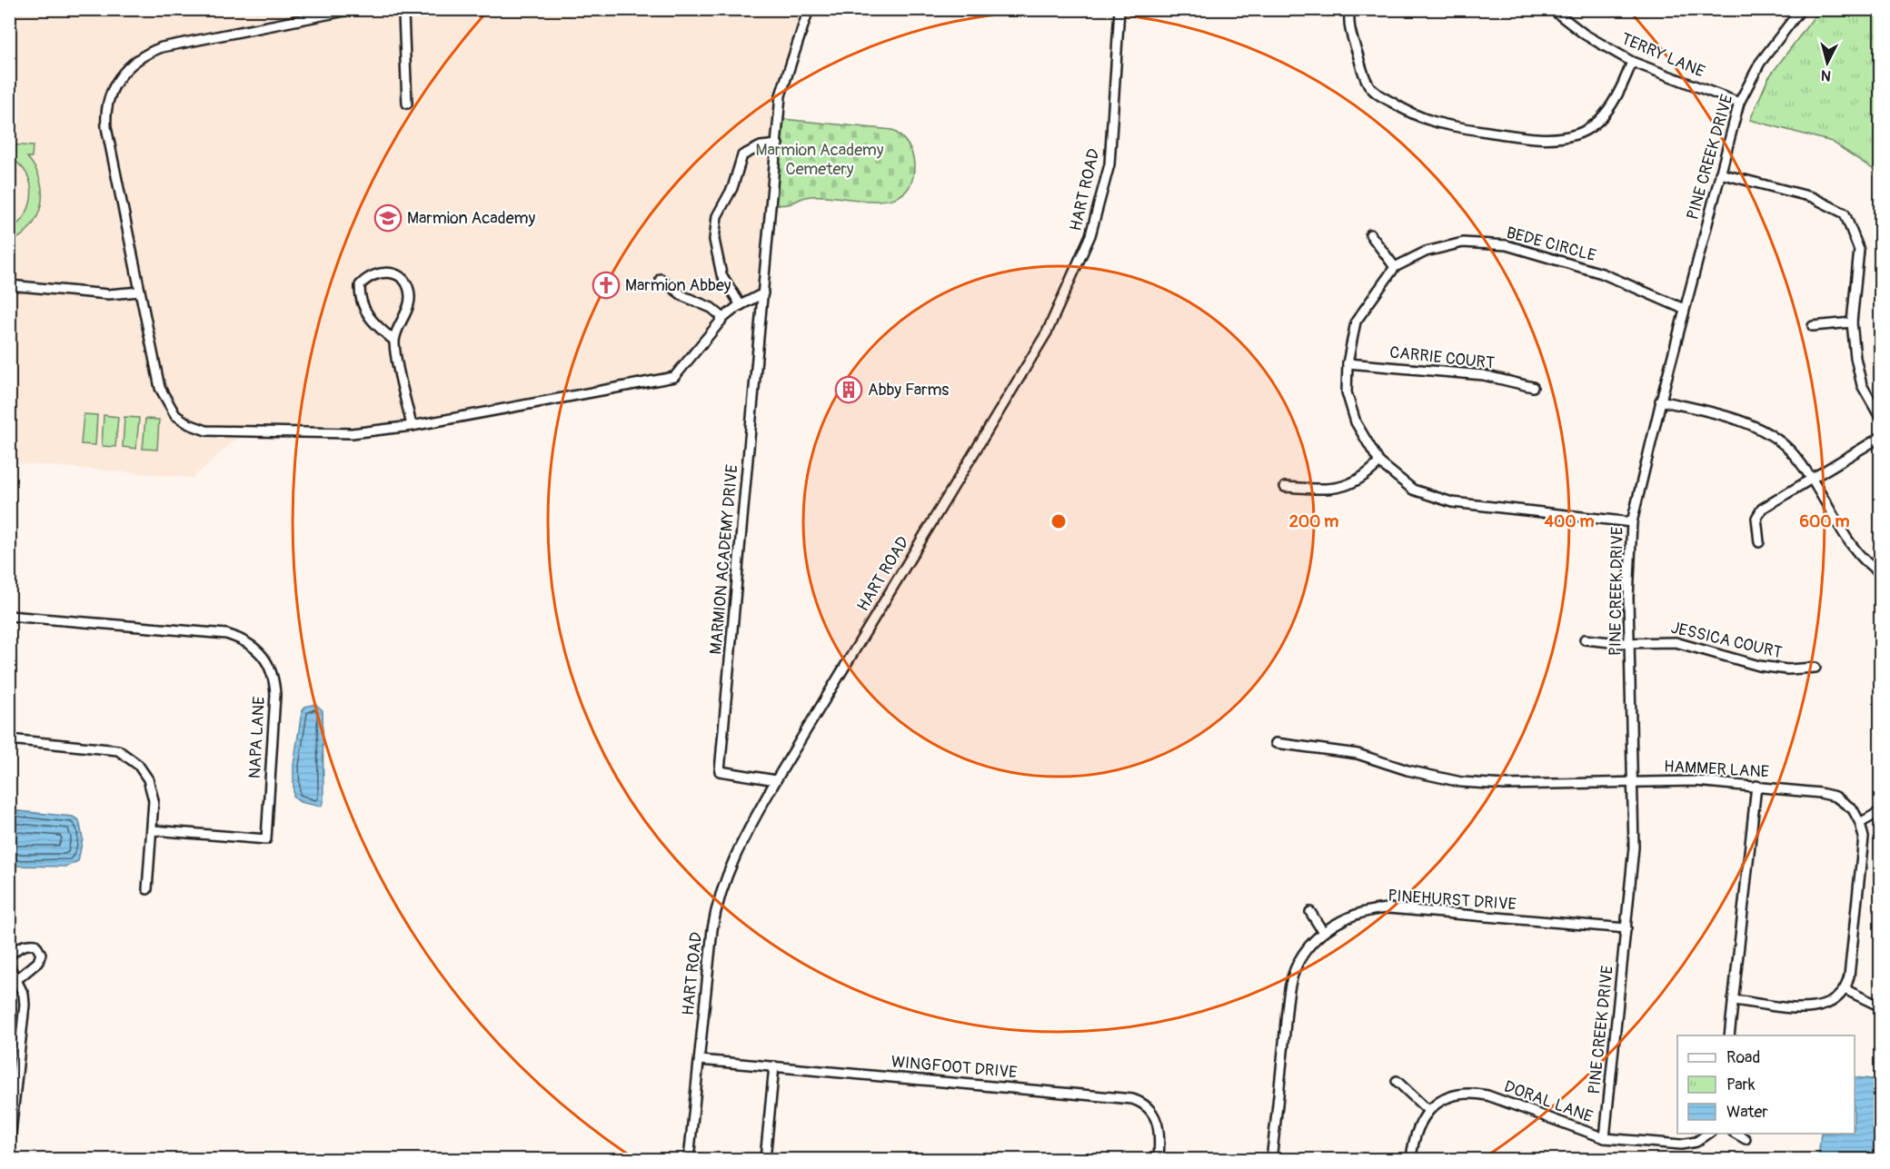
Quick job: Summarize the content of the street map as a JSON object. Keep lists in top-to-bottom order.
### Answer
{
  "streets": {
    "street": [
      "TERRY LANE",
      "PINE CREEK DRIVE",
      "HART ROAD",
      "BEDE CIRCLE",
      "CARRIE COURT",
      "MARMION ACADEMY DRIVE",
      "JESSICA COURT",
      "NAPA LANE",
      "HAMMER LANE",
      "PINEHURST DRIVE",
      "WINGFOOT DRIVE",
      "DORAL LANE"
    ]
  },
  "crossings": [
    ["TERRY LANE", "PINE CREEK DRIVE"],
    ["PINE CREEK DRIVE", "BEDE CIRCLE"],
    ["PINE CREEK DRIVE", "JESSICA COURT"],
    ["PINE CREEK DRIVE", "HAMMER LANE"],
    ["PINE CREEK DRIVE", "PINEHURST DRIVE"],
    ["PINE CREEK DRIVE", "DORAL LANE"],
    ["HART ROAD", "MARMION ACADEMY DRIVE"],
    ["HART ROAD", "WINGFOOT DRIVE"],
    ["BEDE CIRCLE", "CARRIE COURT"]
  ],
  "parks": ["Marmion Academy Cemetery"],
  "places": {
    "school or university": ["Marmion Academy"],
    "church": ["Marmion Abbey"],
    "building": ["Abby Farms"]
  },
  "legend": ["Road", "Park", "Water"],
  "north": "bottom",
  "rings": ["200 m", "400 m", "600 m"]
}
